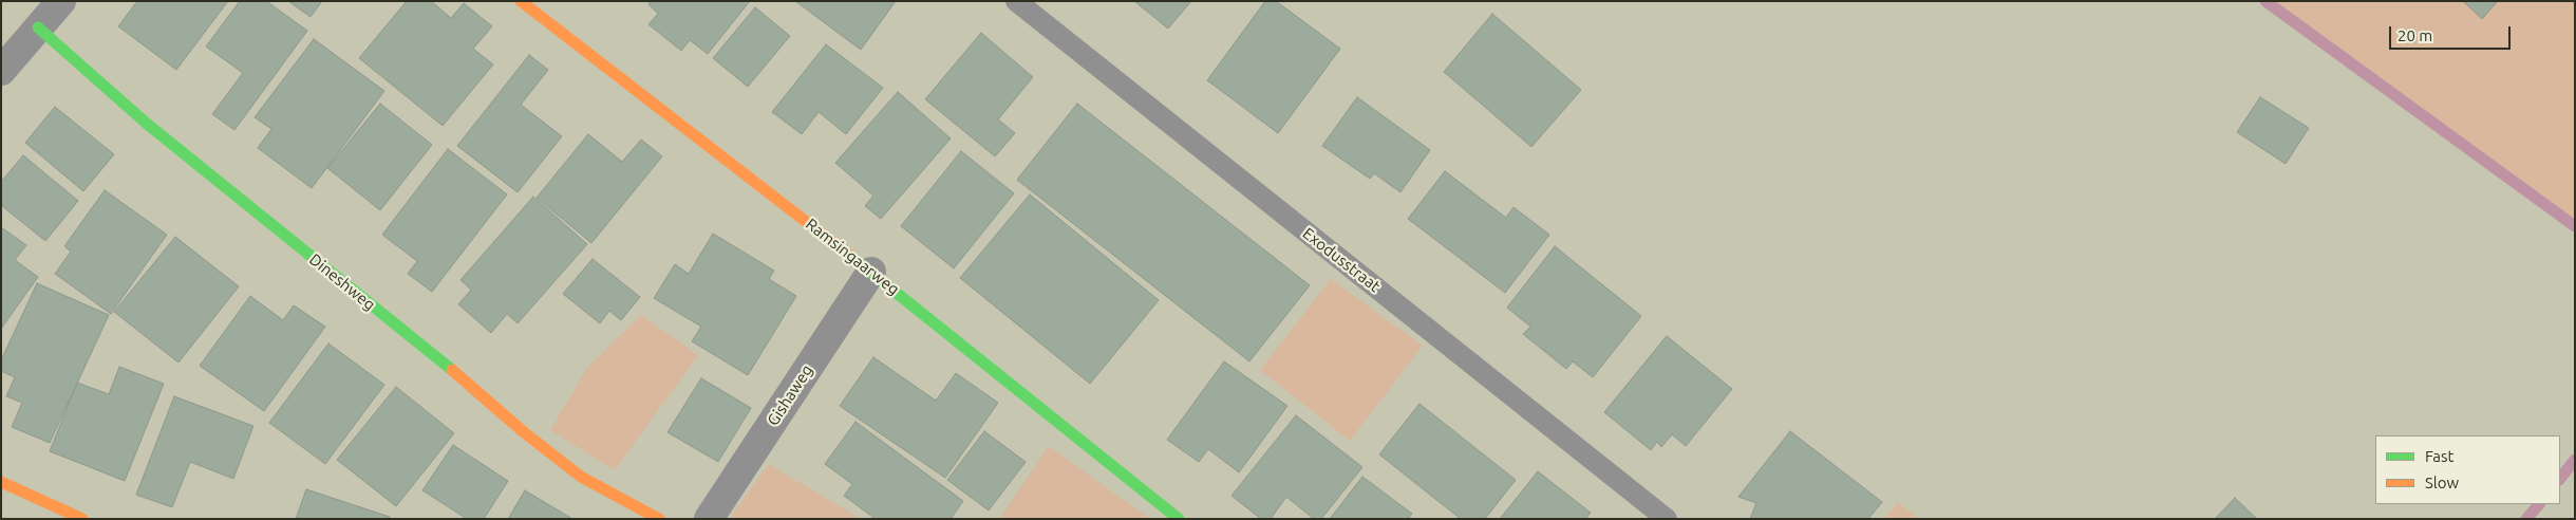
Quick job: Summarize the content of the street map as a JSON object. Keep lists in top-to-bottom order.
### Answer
{
  "streets": {
    "street": ["Ramsingaarweg", "Dineshweg", "Gishaweg"],
    "lane": ["Exodusstraat"]
  },
  "crossings": [
    ["Ramsingaarweg", "Gishaweg"]
  ],
  "legend": ["Fast", "Slow"],
  "scale_bar": "20 m"
}
